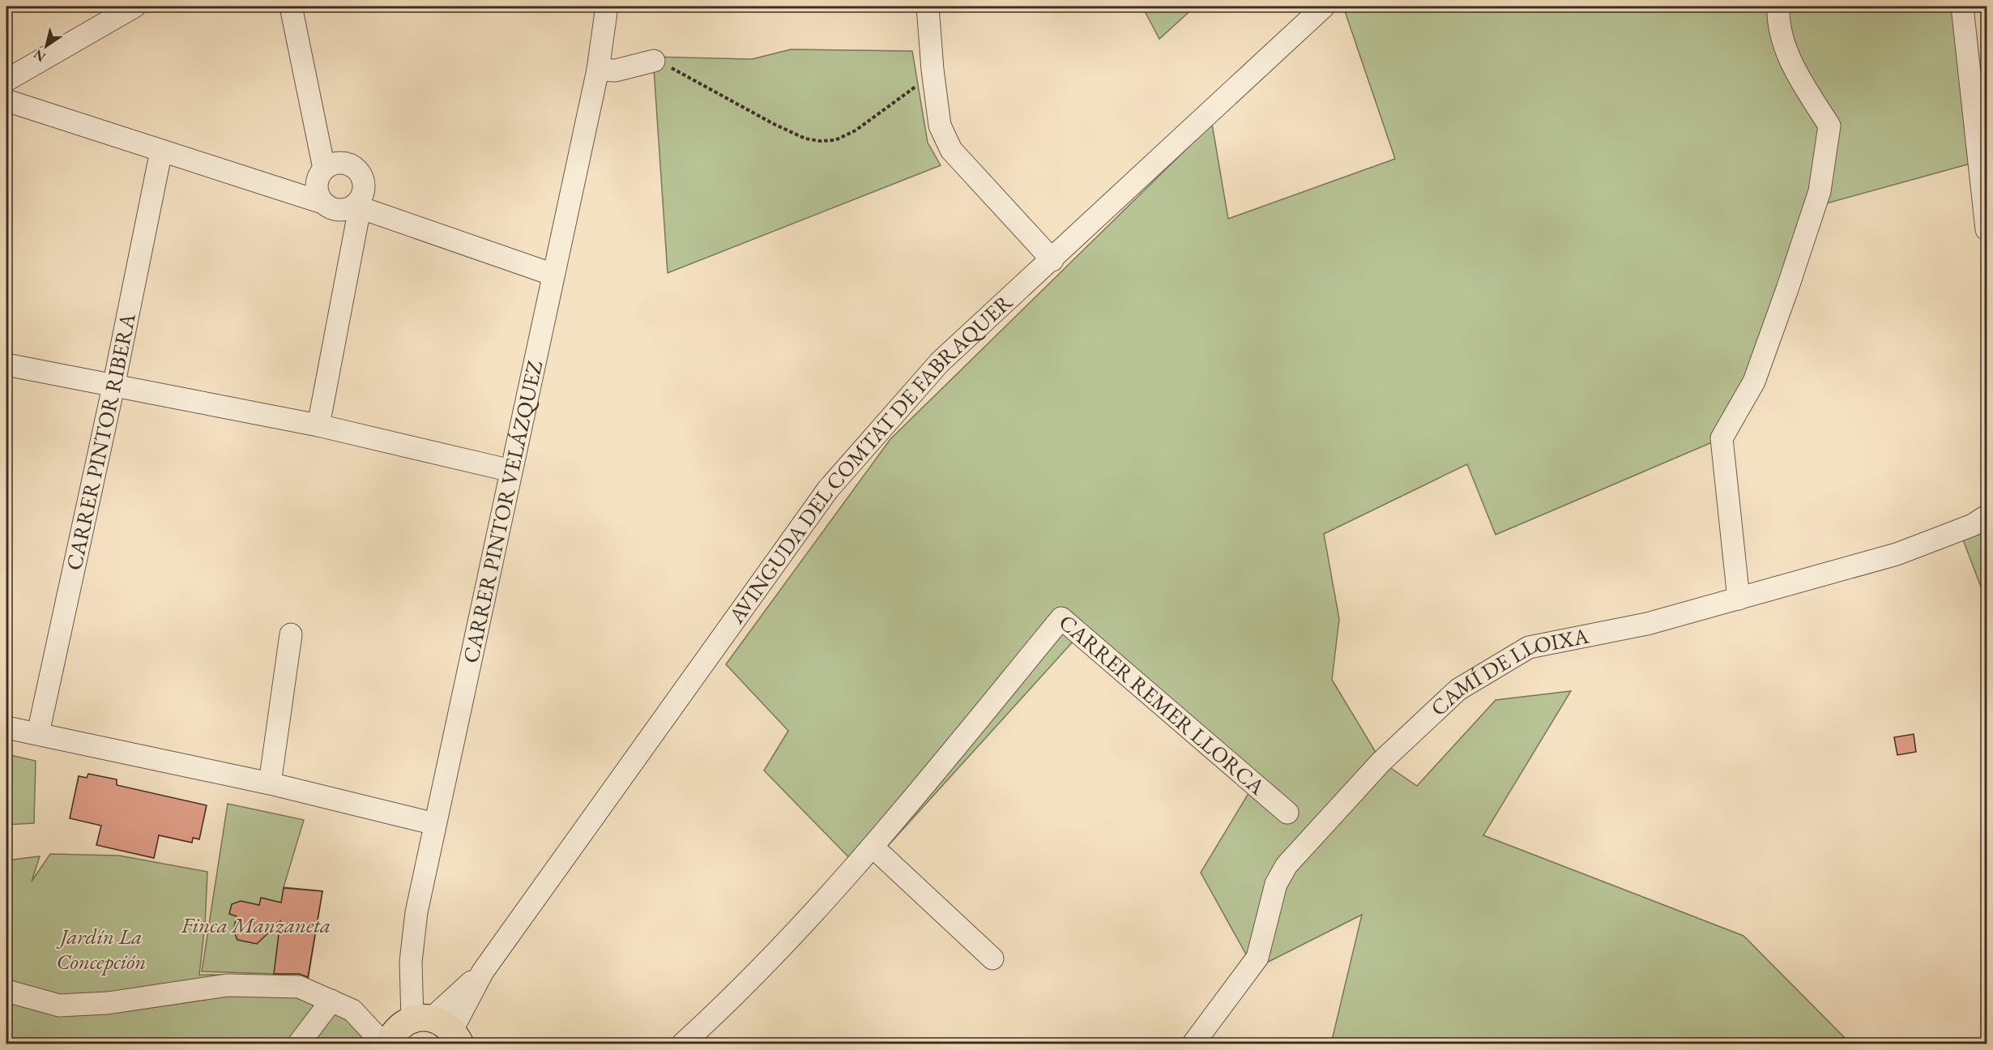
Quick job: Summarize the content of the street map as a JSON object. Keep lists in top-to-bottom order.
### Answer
{
  "streets": {
    "street": [
      "CARRER PINTOR RIBERA",
      "AVINGUDA DEL COMTAT DE FABRAQUER",
      "CARRER PINTOR VELÁZQUEZ",
      "CAMÍ DE LLOIXA",
      "CARRER REMER LLORCA"
    ]
  },
  "crossings": [
    ["AVINGUDA DEL COMTAT DE FABRAQUER", "CARRER PINTOR VELÁZQUEZ"]
  ],
  "parks": ["Finca Manzaneta", "Jardín La Concepción"],
  "north": "bottom left"
}
